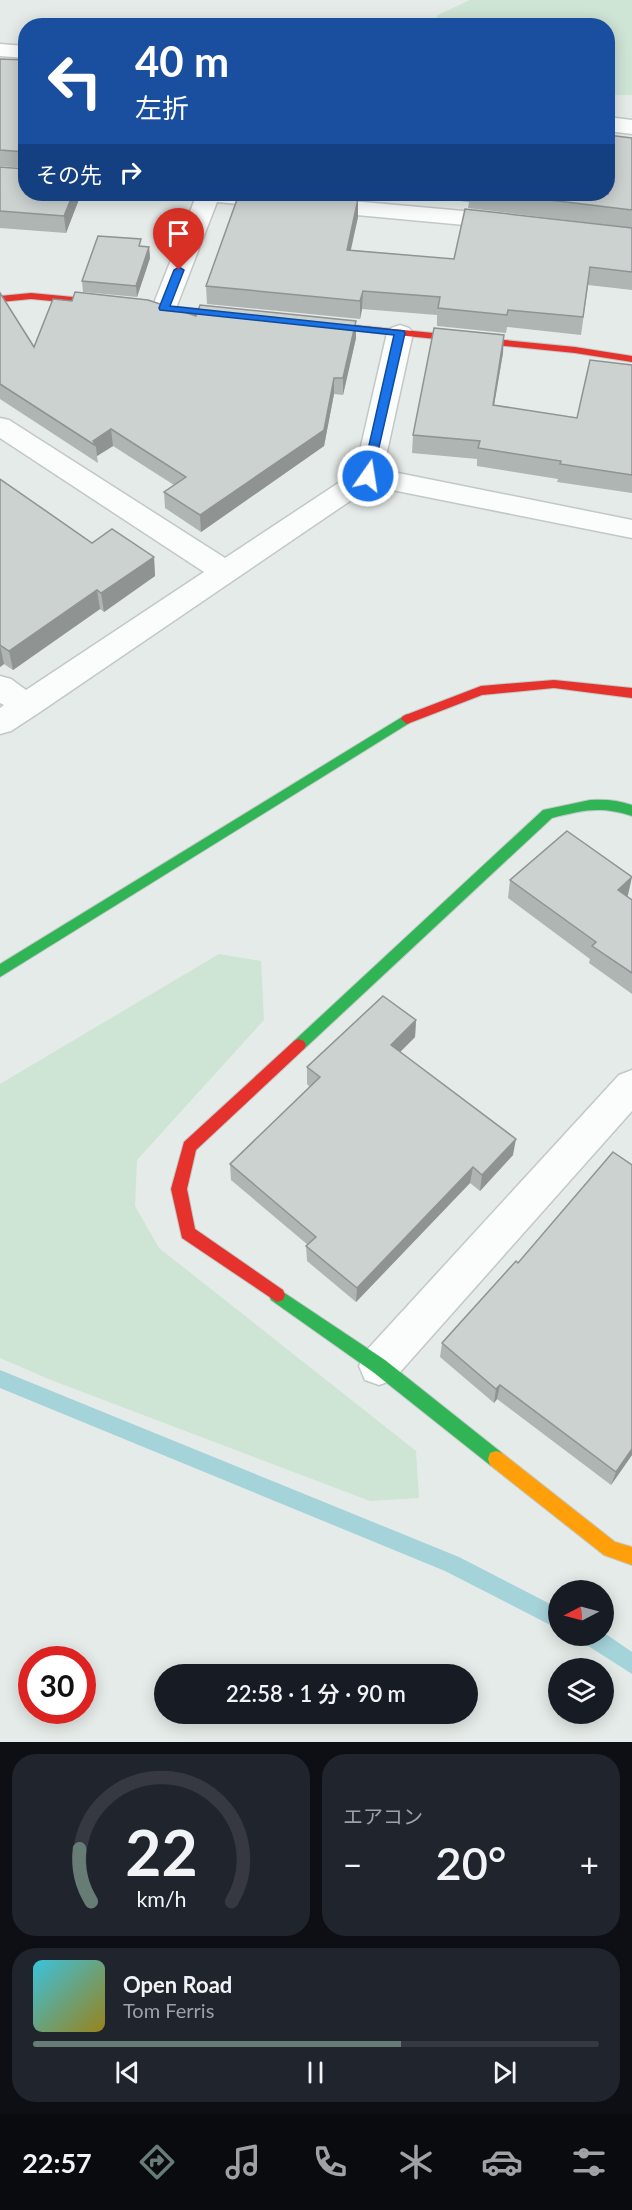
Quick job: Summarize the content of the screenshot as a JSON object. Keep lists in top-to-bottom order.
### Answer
{
  "north": "left",
  "page": {
    "turn": ["40 m", "左折"],
    "then": "その先",
    "limit": "30",
    "trip": "22:58 · 1 分 · 90 m",
    "tile": "エアコン",
    "heat": ["−", "20°", "+"],
    "song": ["Open Road", "Tom Ferris"],
    "tabs": "22:57",
    "gauge": ["22", "km/h"]
  }
}
